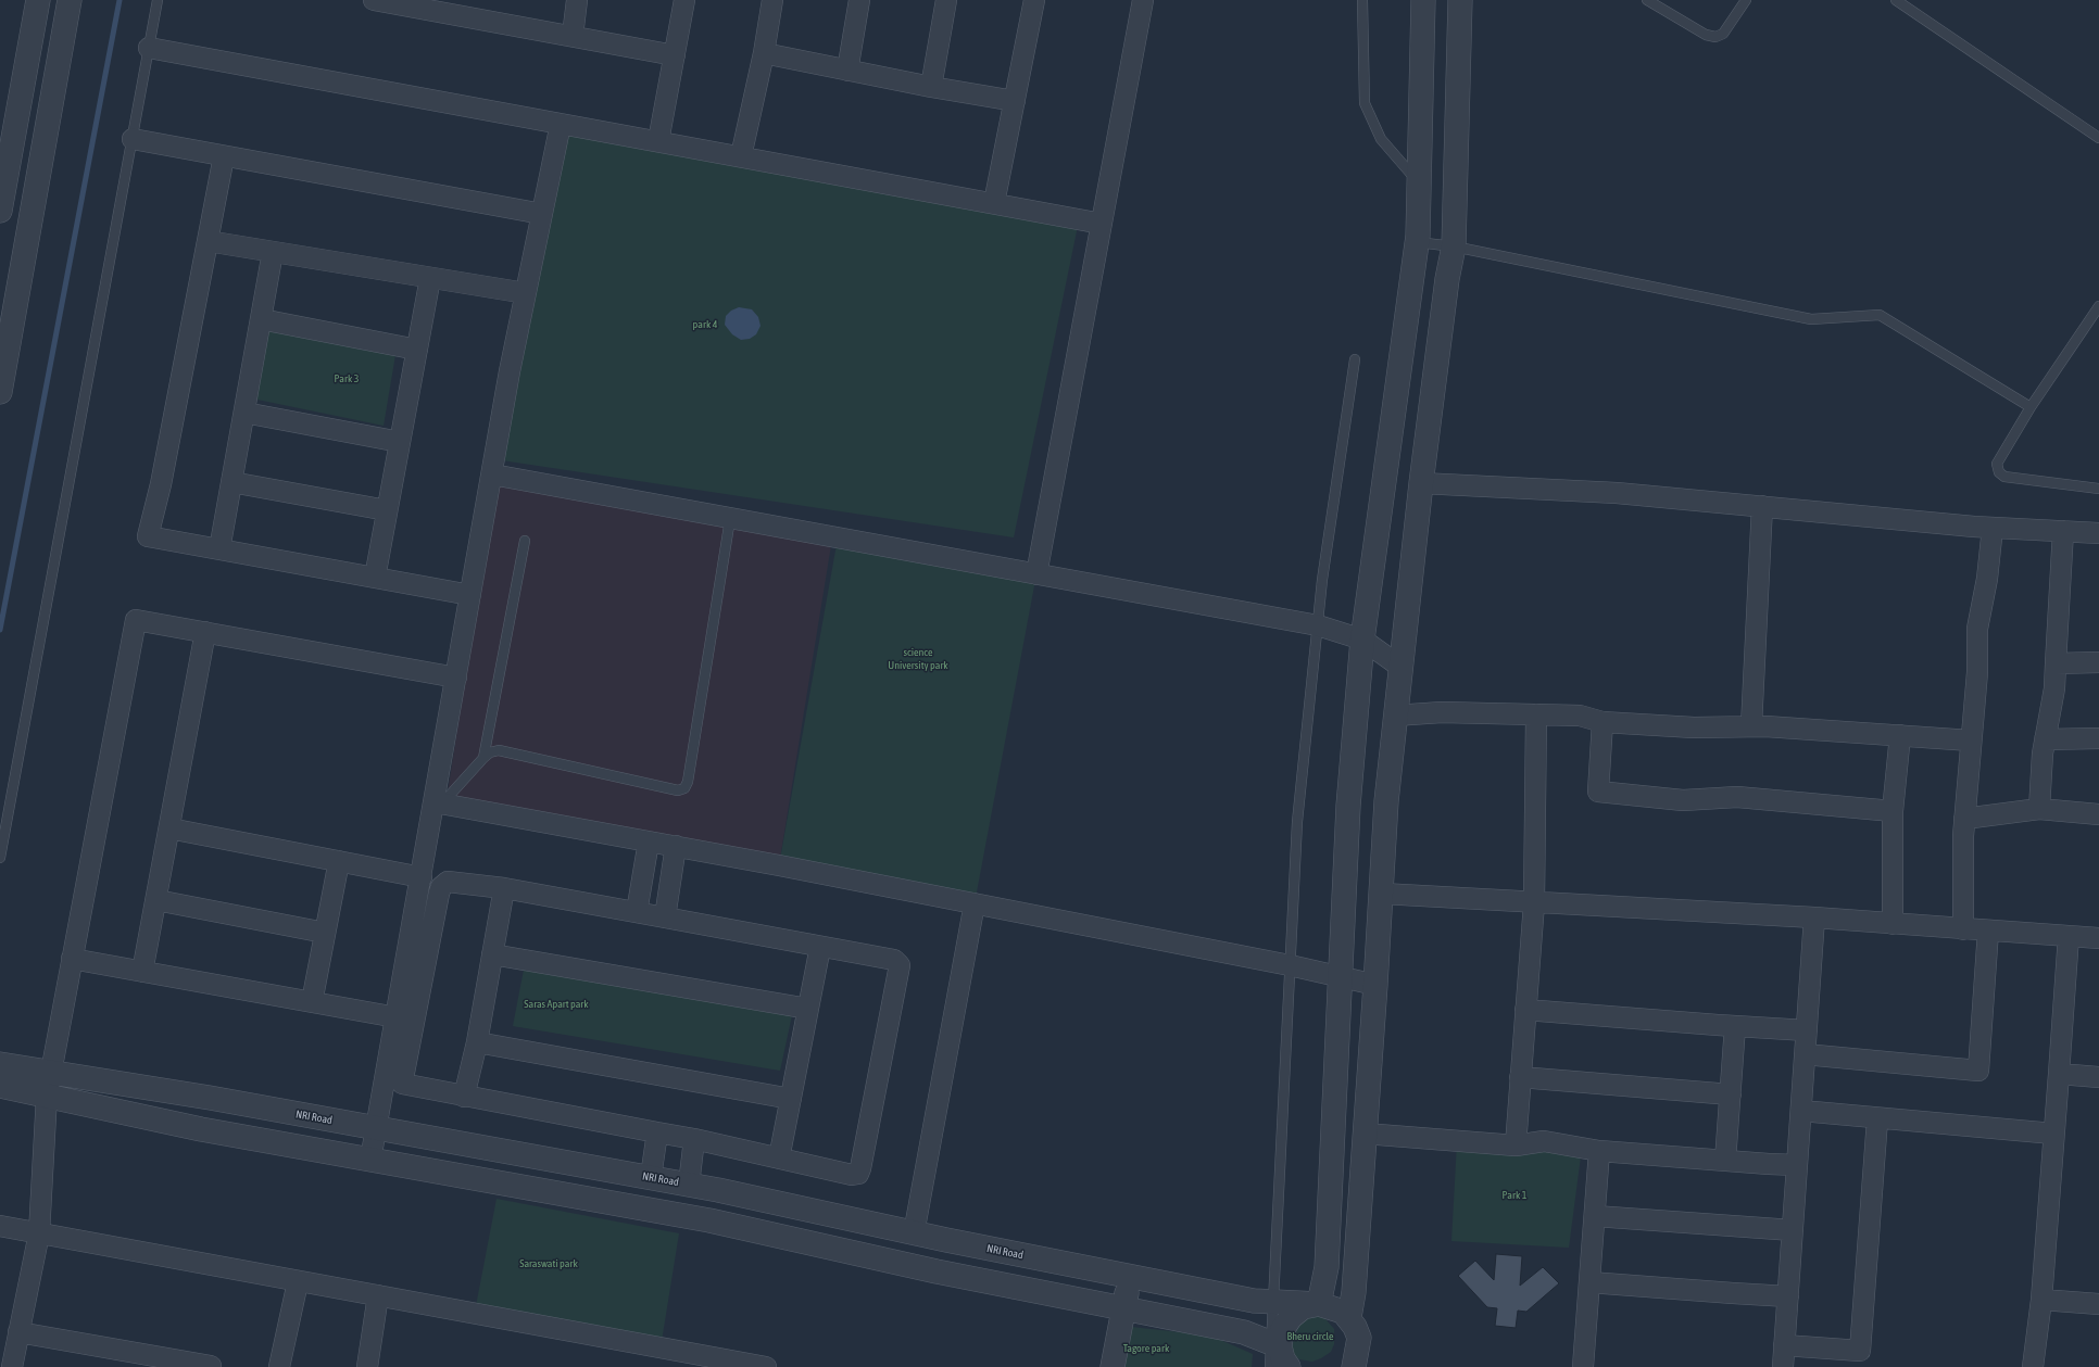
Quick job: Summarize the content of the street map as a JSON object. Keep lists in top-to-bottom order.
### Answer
{
  "streets": {
    "street": ["NRI Road"]
  },
  "parks": [
    "park 4",
    "Park 3",
    "science University park",
    "Saras Apart park",
    "Park 1",
    "Saraswati park",
    "Bheru circle",
    "Tagore park"
  ]
}
